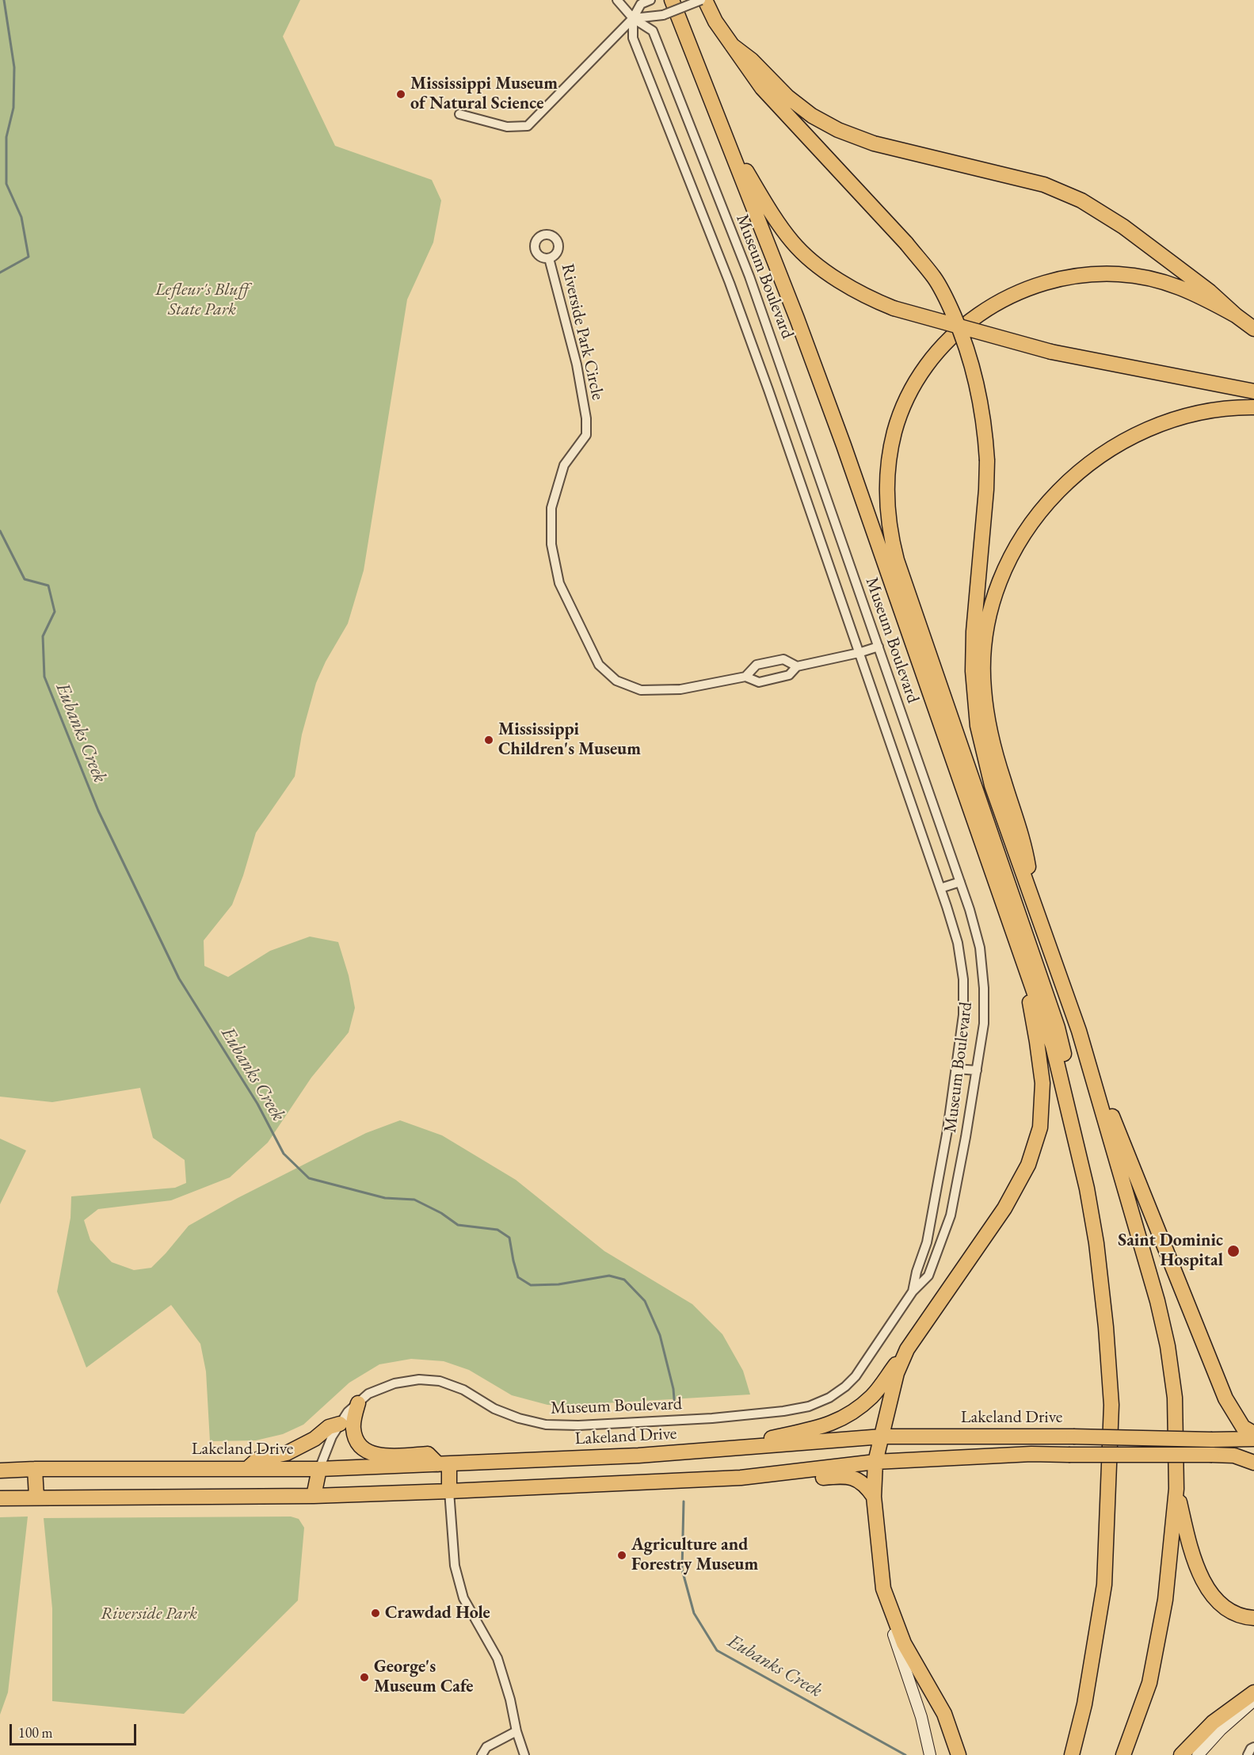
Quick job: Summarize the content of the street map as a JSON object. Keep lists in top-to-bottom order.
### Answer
{
  "streets": {
    "highway": ["Lakeland Drive"],
    "street": ["Museum Boulevard", "Riverside Park Circle"]
  },
  "crossings": [
    ["Museum Boulevard", "Riverside Park Circle"],
    ["Museum Boulevard", "Lakeland Drive"]
  ],
  "water": ["Eubanks Creek"],
  "parks": ["Lefleur's Bluff State Park", "Riverside Park"],
  "places": [
    "Mississippi Museum of Natural Science",
    "Mississippi Children's Museum",
    "Saint Dominic Hospital",
    "Agriculture and Forestry Museum",
    "Crawdad Hole",
    "George's Museum Cafe"
  ],
  "scale_bar": "100 m"
}
